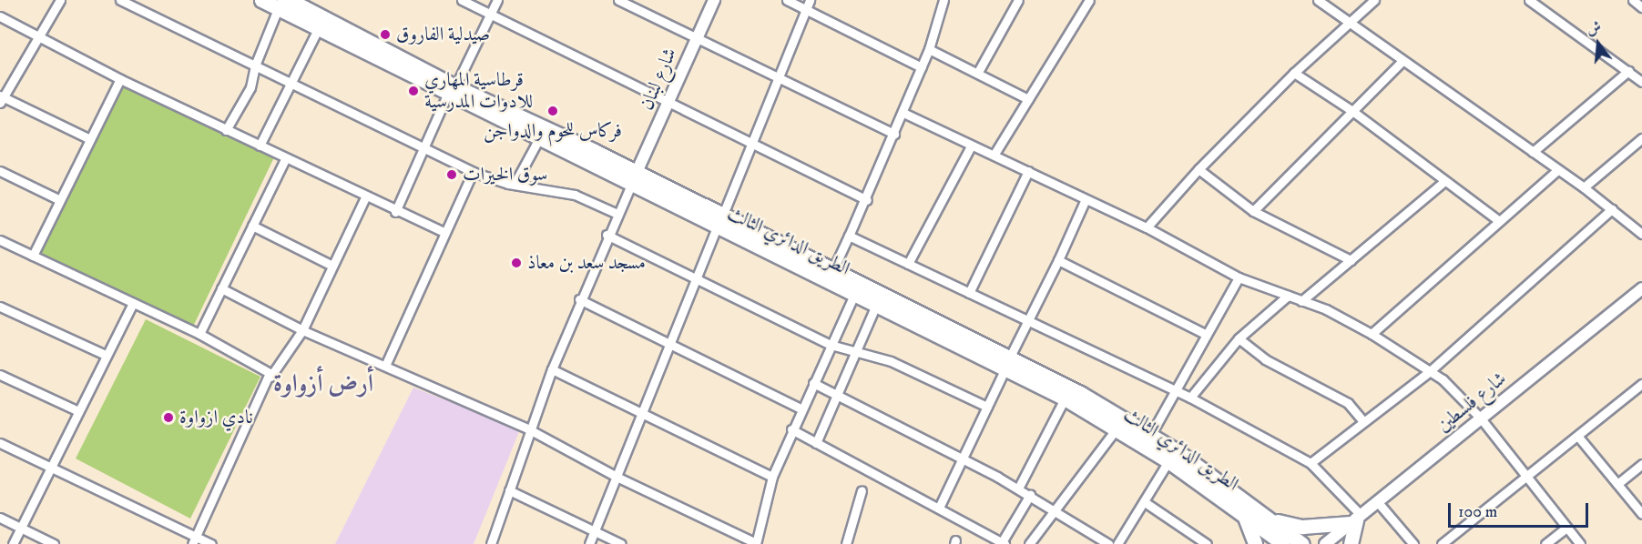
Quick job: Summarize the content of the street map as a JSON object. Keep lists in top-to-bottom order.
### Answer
{
  "streets": {
    "highway": ["الطريق الدائري الثالث"],
    "street": ["شارع لبنان", "شارع فلسطين"]
  },
  "crossings": [
    ["شارع لبنان", "الطريق الدائري الثالث"]
  ],
  "districts": ["أرض أزواوة"],
  "places": [
    "صيدلية الفاروق",
    "قرطاسية المهاري للادوات المدرسية",
    "فركاس للحوم والدواجن",
    "سوق الخيرات",
    "مسجد سعد بن معاذ",
    "نادي ازواوة"
  ],
  "scale_bar": "100 m",
  "north": "top"
}
